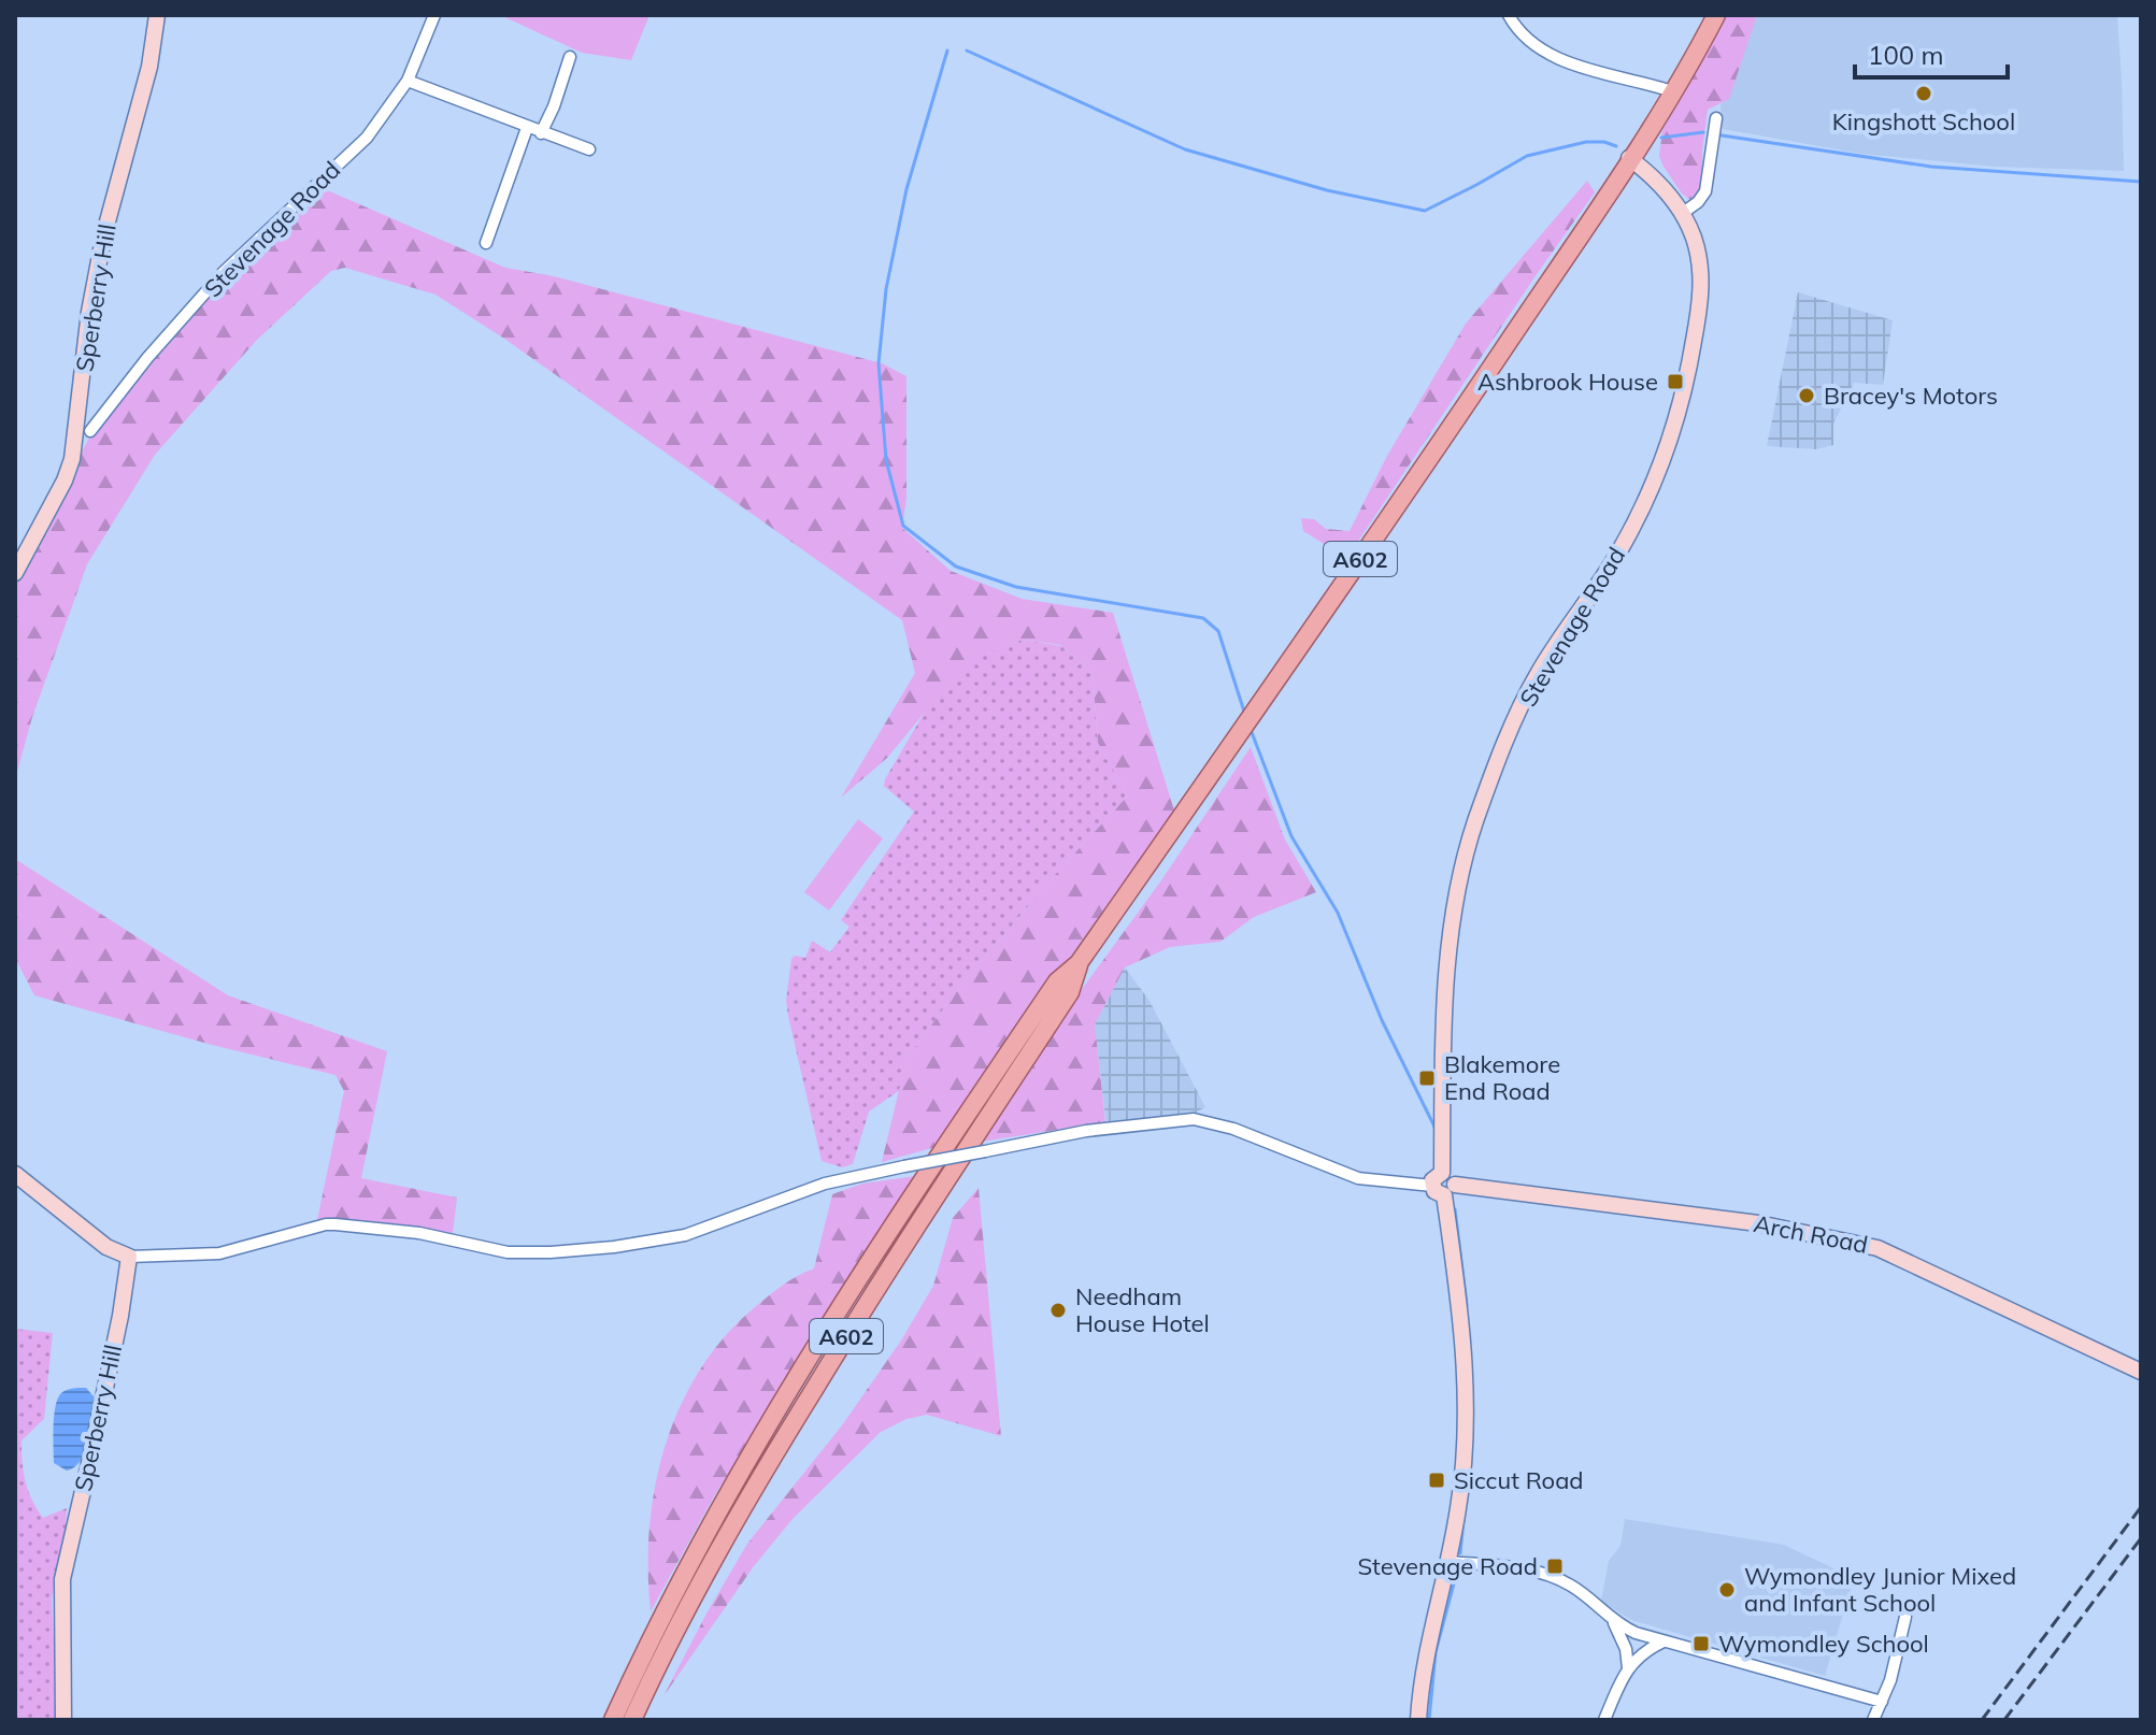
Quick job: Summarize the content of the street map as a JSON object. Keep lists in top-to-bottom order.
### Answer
{
  "streets": {
    "main road": ["A602"],
    "street": ["Stevenage Road", "Sperberry Hill", "Arch Road"]
  },
  "crossings": [
    ["Stevenage Road", "A602"],
    ["Stevenage Road", "Arch Road"]
  ],
  "places": {
    "other": [
      "Kingshott School",
      "Bracey's Motors",
      "Needham House Hotel",
      "Wymondley Junior Mixed and Infant School"
    ],
    "transit": [
      "Ashbrook House",
      "Blakemore End Road",
      "Siccut Road",
      "Stevenage Road",
      "Wymondley School"
    ]
  },
  "scale_bar": "100 m"
}
